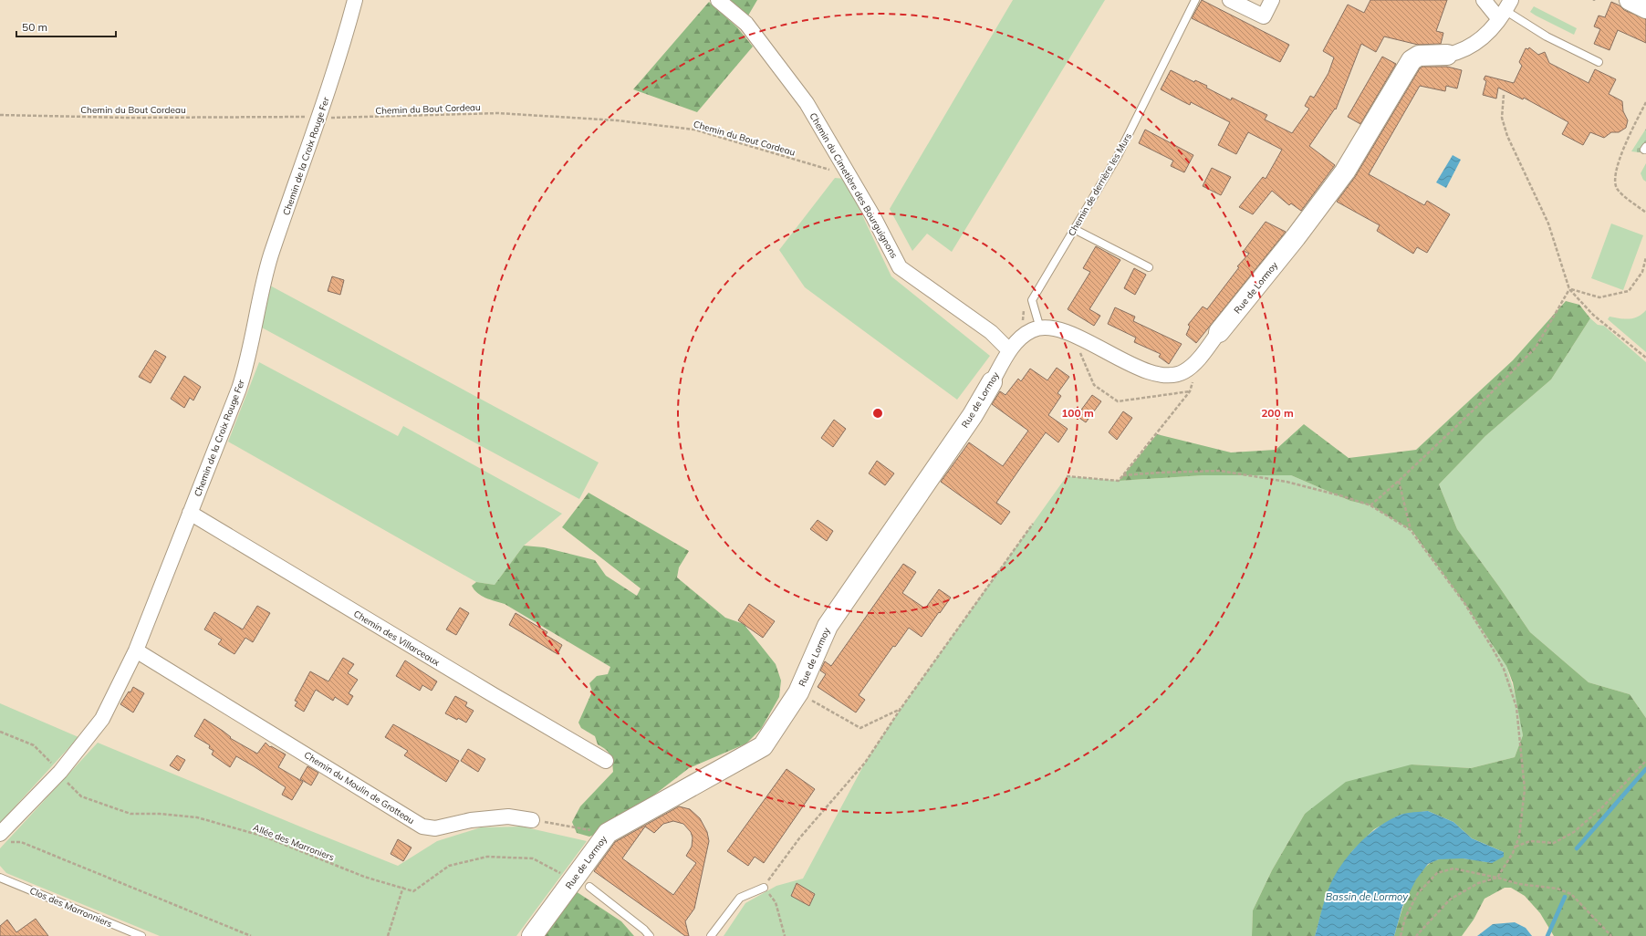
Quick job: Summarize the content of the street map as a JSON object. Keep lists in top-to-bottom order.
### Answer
{
  "streets": {
    "street": [
      "Chemin de la Croix Rouge Fer",
      "Chemin du Cimetière des Bourguignons",
      "Rue de Lormoy",
      "Chemin des Villarceaux",
      "Chemin du Moulin de Grotteau"
    ],
    "lane": ["Chemin de derrière les Murs", "Clos des Marronniers"],
    "path": ["Chemin du Bout Cordeau", "Allée des Marroniers"]
  },
  "crossings": [
    ["Chemin du Bout Cordeau", "Chemin de la Croix Rouge Fer"],
    ["Chemin du Bout Cordeau", "Chemin du Cimetière des Bourguignons"],
    ["Chemin de la Croix Rouge Fer", "Chemin des Villarceaux"],
    ["Chemin de la Croix Rouge Fer", "Chemin du Moulin de Grotteau"],
    ["Chemin de la Croix Rouge Fer", "Allée des Marroniers"],
    ["Chemin de derrière les Murs", "Rue de Lormoy"],
    ["Chemin du Cimetière des Bourguignons", "Rue de Lormoy"],
    ["Rue de Lormoy", "Allée des Marroniers"]
  ],
  "water": ["Bassin de Lormoy"],
  "scale_bar": "50 m",
  "rings": ["100 m", "200 m"]
}
